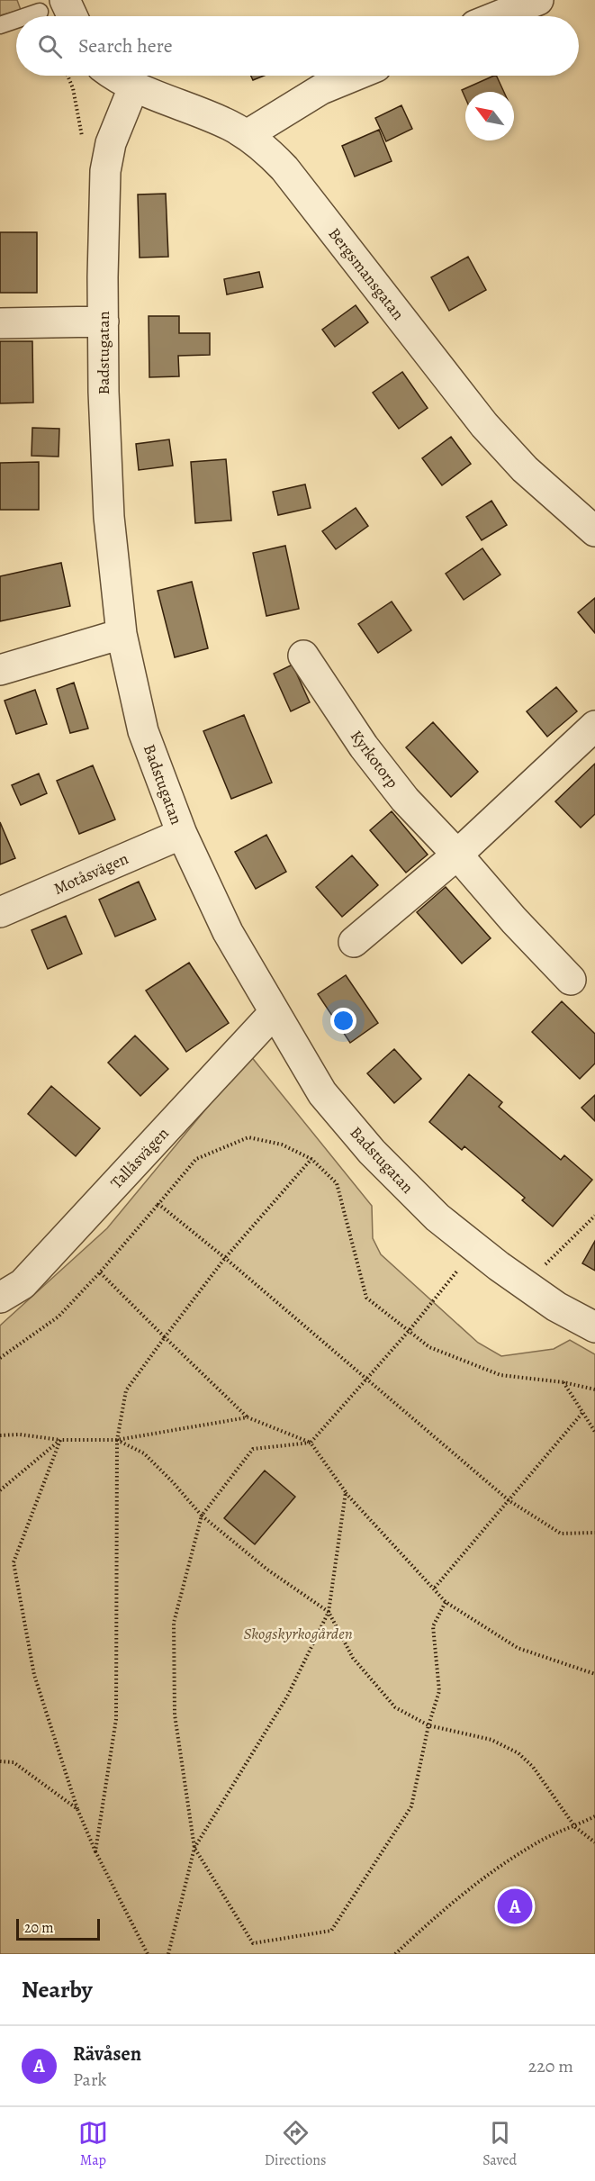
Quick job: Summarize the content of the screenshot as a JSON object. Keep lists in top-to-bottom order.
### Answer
{
  "streets": {
    "street": [
      "Bergsmansgatan",
      "Badstugatan",
      "Kyrkotorp",
      "Motåsvägen",
      "Tallåsvägen"
    ]
  },
  "crossings": [
    ["Bergsmansgatan", "Badstugatan"],
    ["Badstugatan", "Motåsvägen"],
    ["Badstugatan", "Tallåsvägen"]
  ],
  "parks": ["Skogskyrkogården"],
  "scale_bar": "20 m",
  "north": "top left",
  "page": {
    "search": "Search here",
    "pins": "A",
    "scale": "20 m",
    "heading": "Nearby",
    "list": [
      {
        "mark": "A",
        "name": "Rävåsen",
        "note": "Park",
        "value": "220 m"
      }
    ],
    "nav": ["Map", "Directions", "Saved"]
  }
}
